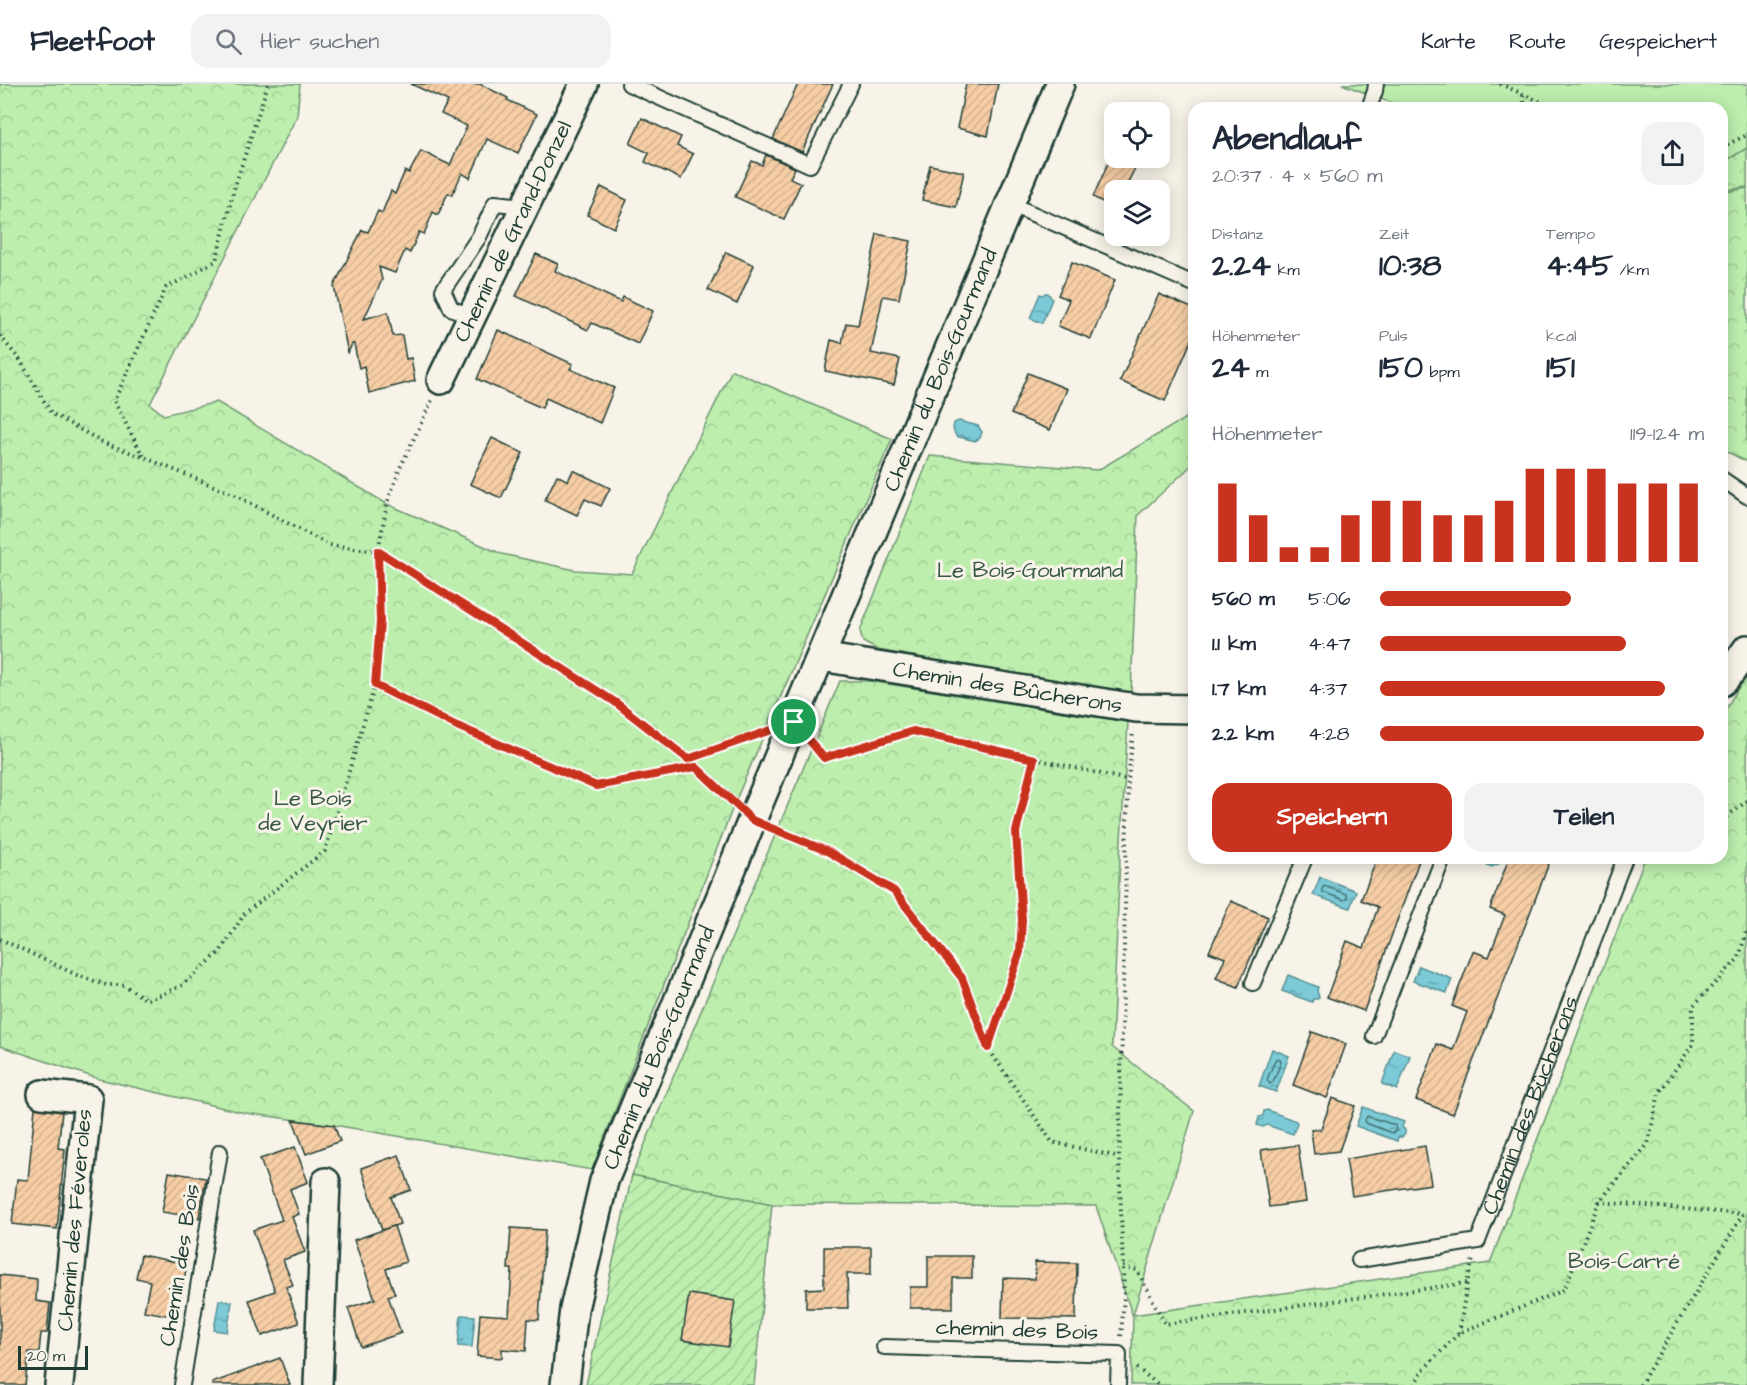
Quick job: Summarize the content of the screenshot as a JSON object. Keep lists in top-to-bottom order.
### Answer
{
  "streets": {
    "street": [
      "Chemin de Grand-Donzel",
      "Chemin du Bois-Gourmand",
      "Chemin des Bûcherons",
      "Chemin des Féveroles"
    ],
    "lane": ["Chemin des Bois", "chemin des Bois"]
  },
  "crossings": [
    ["Chemin du Bois-Gourmand", "Chemin des Bûcherons"]
  ],
  "parks": ["Le Bois-Gourmand", "Le Bois de Veyrier", "Bois-Carré"],
  "scale_bar": "20 m",
  "page": {
    "header": "Fleetfoot",
    "search": "Hier suchen",
    "nav": ["Karte", "Route", "Gespeichert"],
    "heading": ["Abendlauf", "20:37 · 4 × 560 m"],
    "stats": [
      ["Distanz", "2.24 km"],
      ["Zeit", "10:38"],
      ["Tempo", "4:45 /km"],
      ["Höhenmeter", "24 m"],
      ["Puls", "150 bpm"],
      ["kcal", "151"]
    ],
    "chart": ["Höhenmeter", "119–124 m"],
    "list": [
      {
        "name": "560 m",
        "note": "5:06"
      },
      {
        "name": "1.1 km",
        "note": "4:47"
      },
      {
        "name": "1.7 km",
        "note": "4:37"
      },
      {
        "name": "2.2 km",
        "note": "4:28"
      }
    ],
    "buttons": ["Speichern", "Teilen"],
    "scale": "20 m"
  }
}
